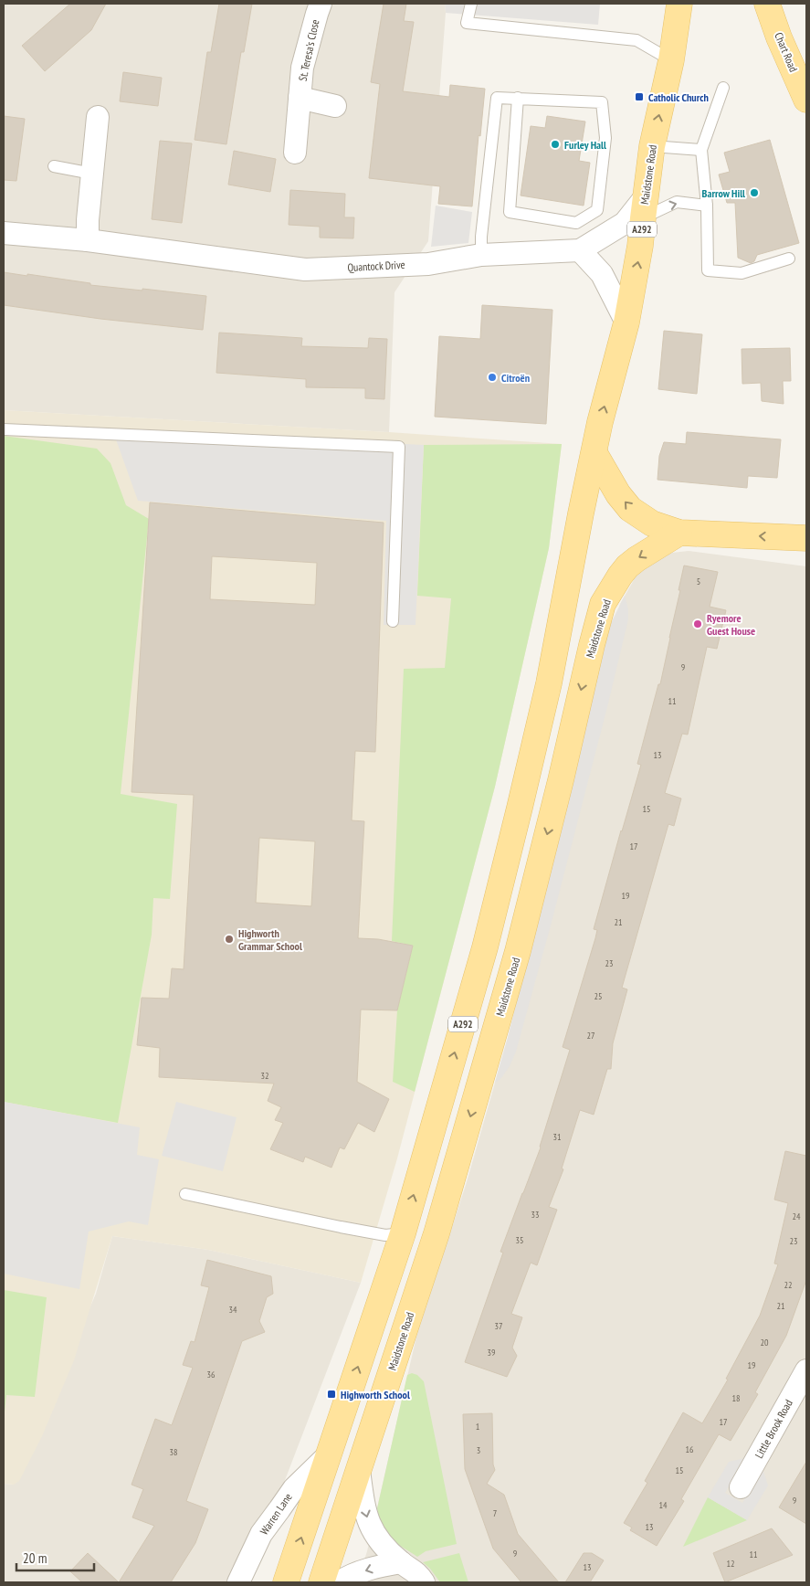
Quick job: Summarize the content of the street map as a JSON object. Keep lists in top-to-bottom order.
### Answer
{
  "streets": {
    "main road": ["Chart Road", "Maidstone Road", "A292"],
    "street": [
      "St. Teresa's Close",
      "Quantock Drive",
      "Little Brook Road",
      "Warren Lane"
    ]
  },
  "crossings": [
    ["Maidstone Road", "Quantock Drive"],
    ["Maidstone Road", "Warren Lane"]
  ],
  "places": {
    "transit": ["Catholic Church", "Highworth School"],
    "other": [
      "Furley Hall",
      "Barrow Hill",
      "Citroën",
      "Ryemore Guest House",
      "Highworth Grammar School"
    ]
  },
  "house_numbers": [
    "5",
    "9",
    "11",
    "13",
    "15",
    "17",
    "19",
    "21",
    "23",
    "25",
    "27",
    "32",
    "31",
    "33",
    "24",
    "35",
    "23",
    "22",
    "21",
    "34",
    "37",
    "20",
    "39",
    "19",
    "36",
    "18",
    "17",
    "1",
    "16",
    "3",
    "38",
    "15",
    "9",
    "14",
    "7",
    "13",
    "9",
    "11",
    "12",
    "13"
  ],
  "scale_bar": "20 m"
}
